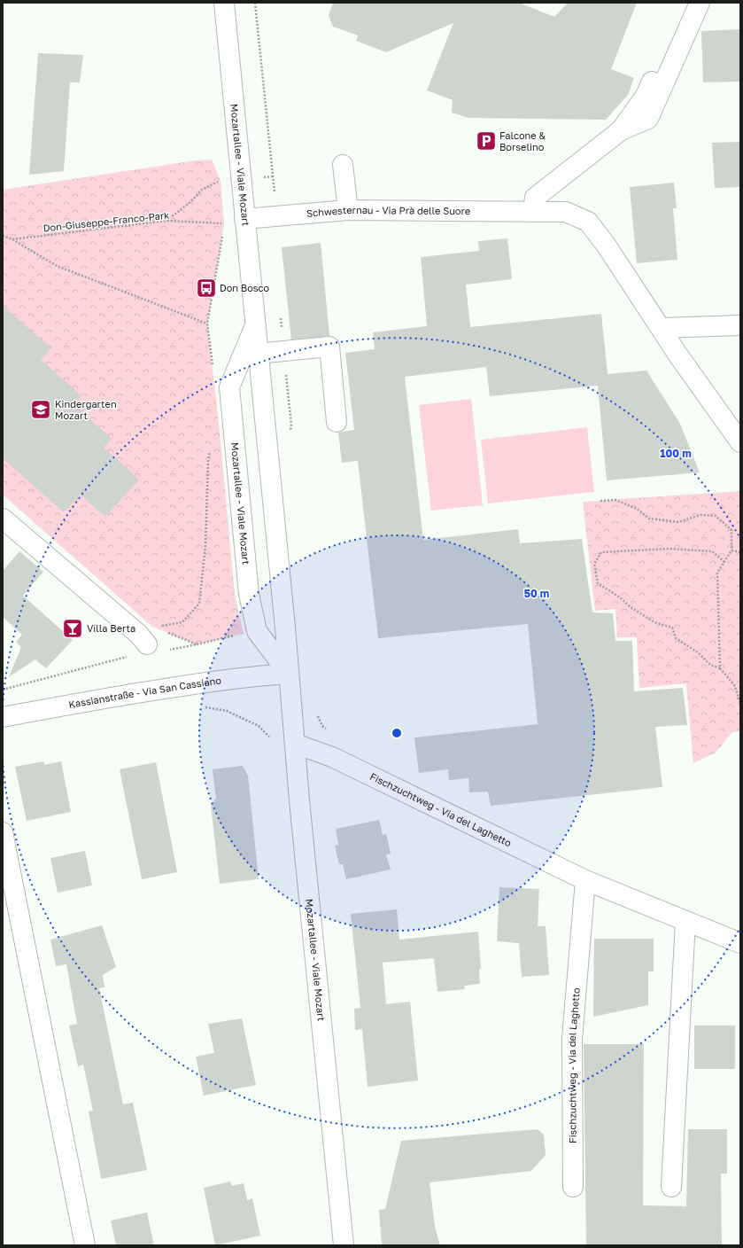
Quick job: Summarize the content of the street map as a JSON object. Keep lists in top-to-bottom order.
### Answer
{
  "streets": {
    "street": [
      "Mozartallee - Viale Mozart",
      "Schwesternau - Via Prà delle Suore",
      "Kassianstraße - Via San Cassiano",
      "Fischzuchtweg - Via del Laghetto"
    ],
    "path": ["Don-Giuseppe-Franco-Park"]
  },
  "crossings": [
    ["Mozartallee - Viale Mozart", "Schwesternau - Via Prà delle Suore"],
    ["Mozartallee - Viale Mozart", "Kassianstraße - Via San Cassiano"],
    ["Mozartallee - Viale Mozart", "Fischzuchtweg - Via del Laghetto"]
  ],
  "places": {
    "parking": ["Falcone & Borselino"],
    "bus stop": ["Don Bosco"],
    "school or university": ["Kindergarten Mozart"],
    "bar": ["Villa Berta"]
  },
  "rings": ["100 m", "50 m"]
}
